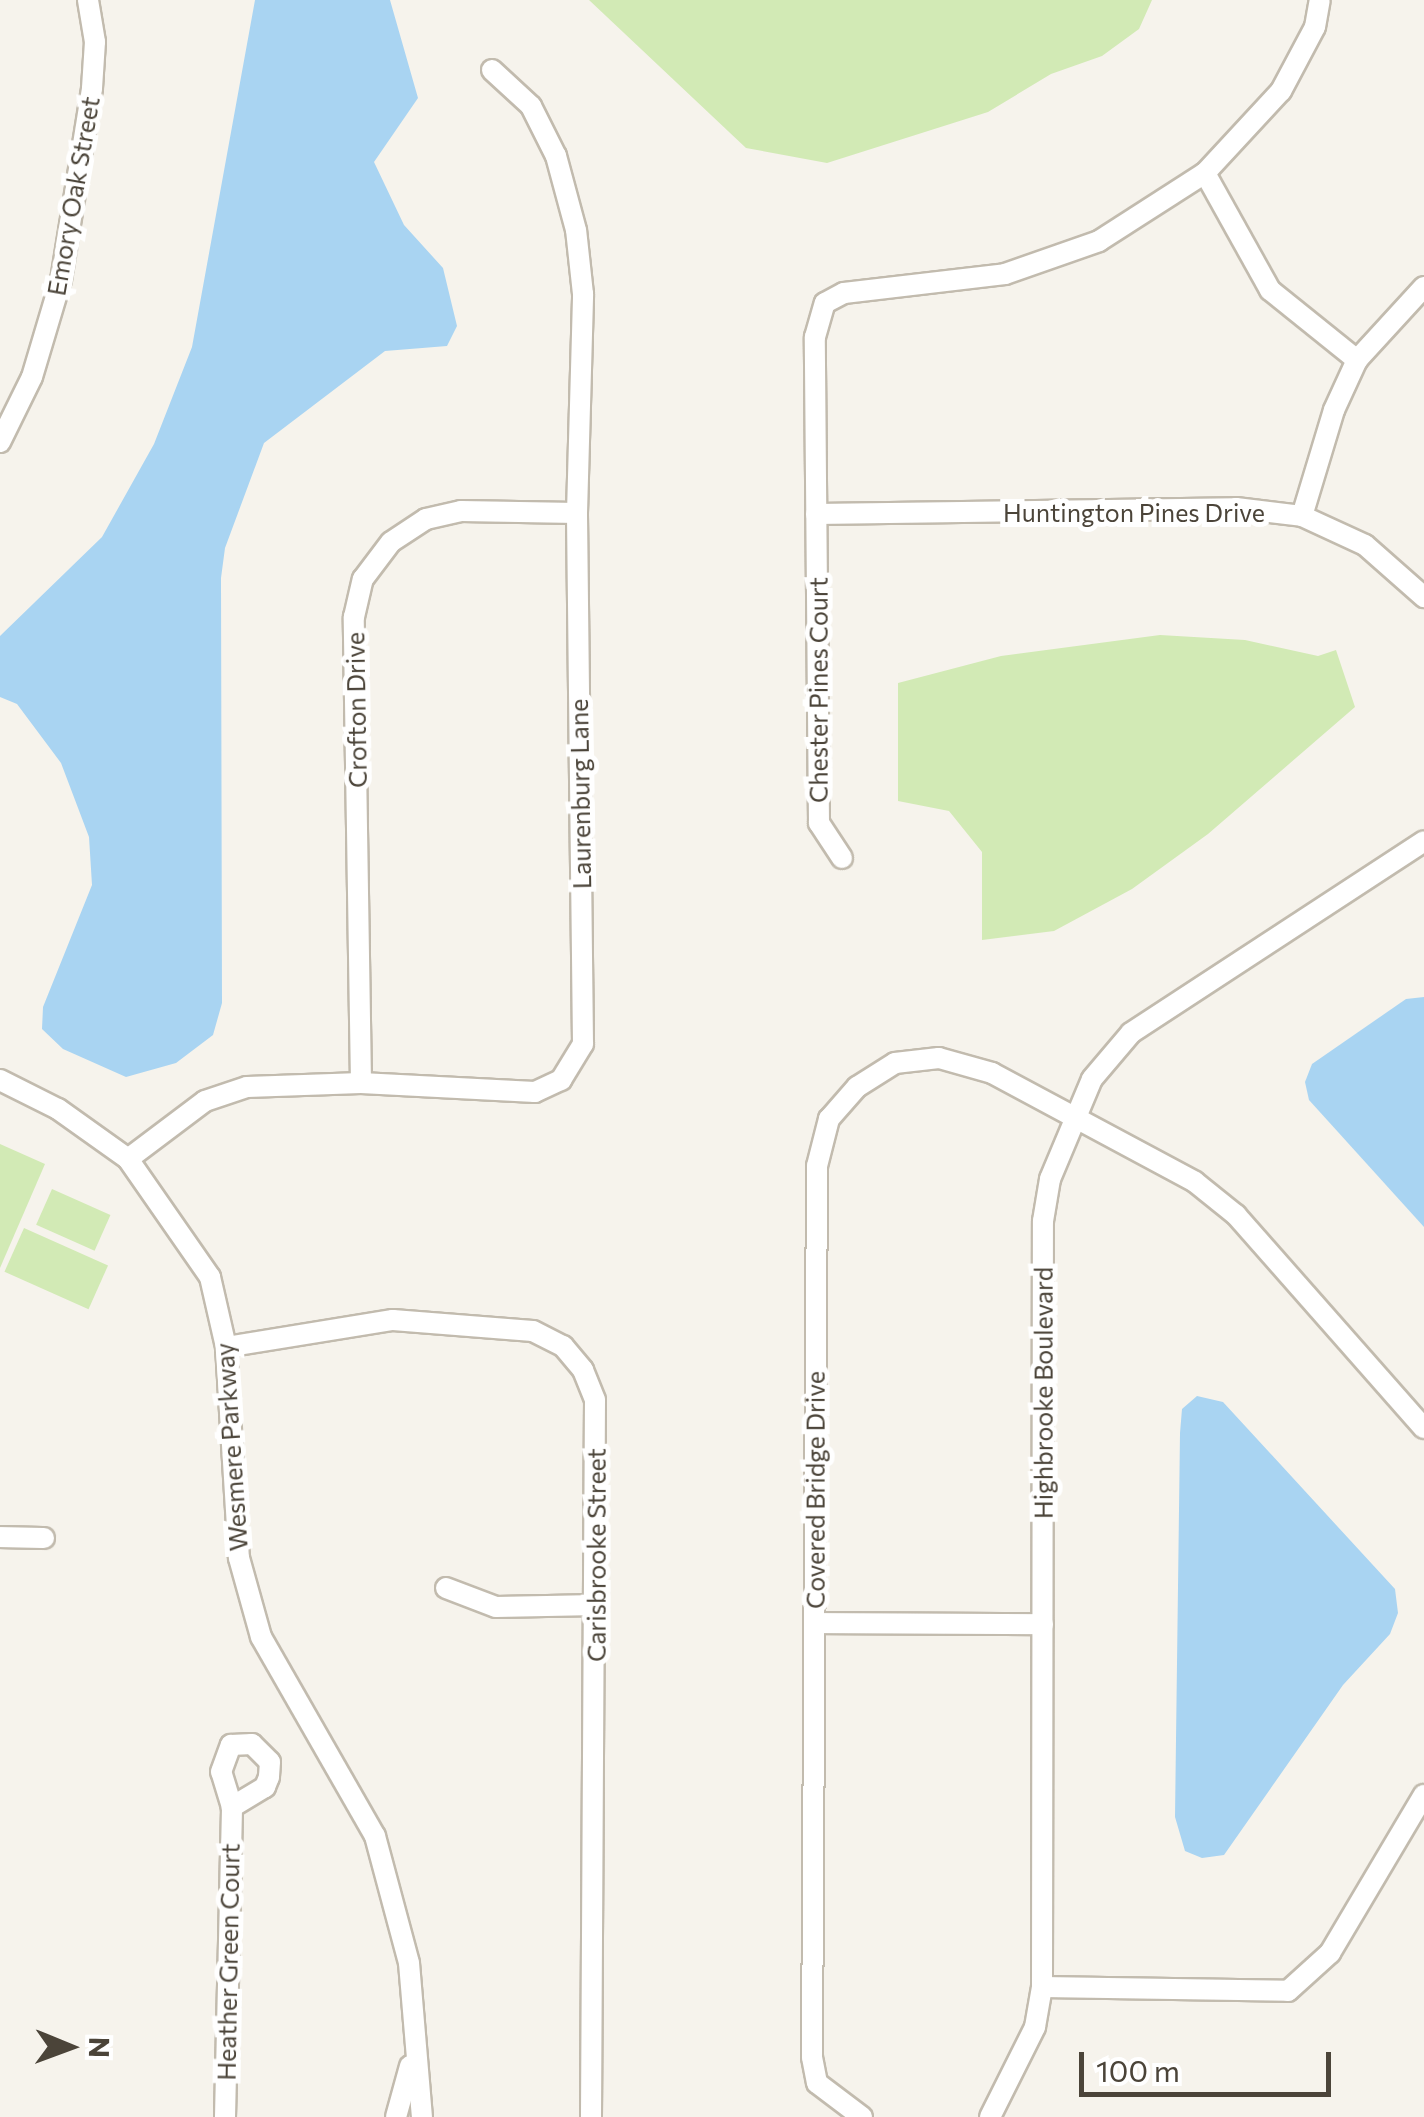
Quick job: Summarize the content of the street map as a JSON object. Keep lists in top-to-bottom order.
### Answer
{
  "streets": {
    "street": [
      "Emory Oak Street",
      "Huntington Pines Drive",
      "Chester Pines Court",
      "Crofton Drive",
      "Laurenburg Lane",
      "Highbrooke Boulevard",
      "Wesmere Parkway",
      "Covered Bridge Drive",
      "Carisbrooke Street",
      "Heather Green Court"
    ]
  },
  "crossings": [
    ["Huntington Pines Drive", "Chester Pines Court"],
    ["Crofton Drive", "Laurenburg Lane"],
    ["Laurenburg Lane", "Wesmere Parkway"],
    ["Highbrooke Boulevard", "Covered Bridge Drive"],
    ["Wesmere Parkway", "Carisbrooke Street"]
  ],
  "scale_bar": "100 m",
  "north": "right"
}
